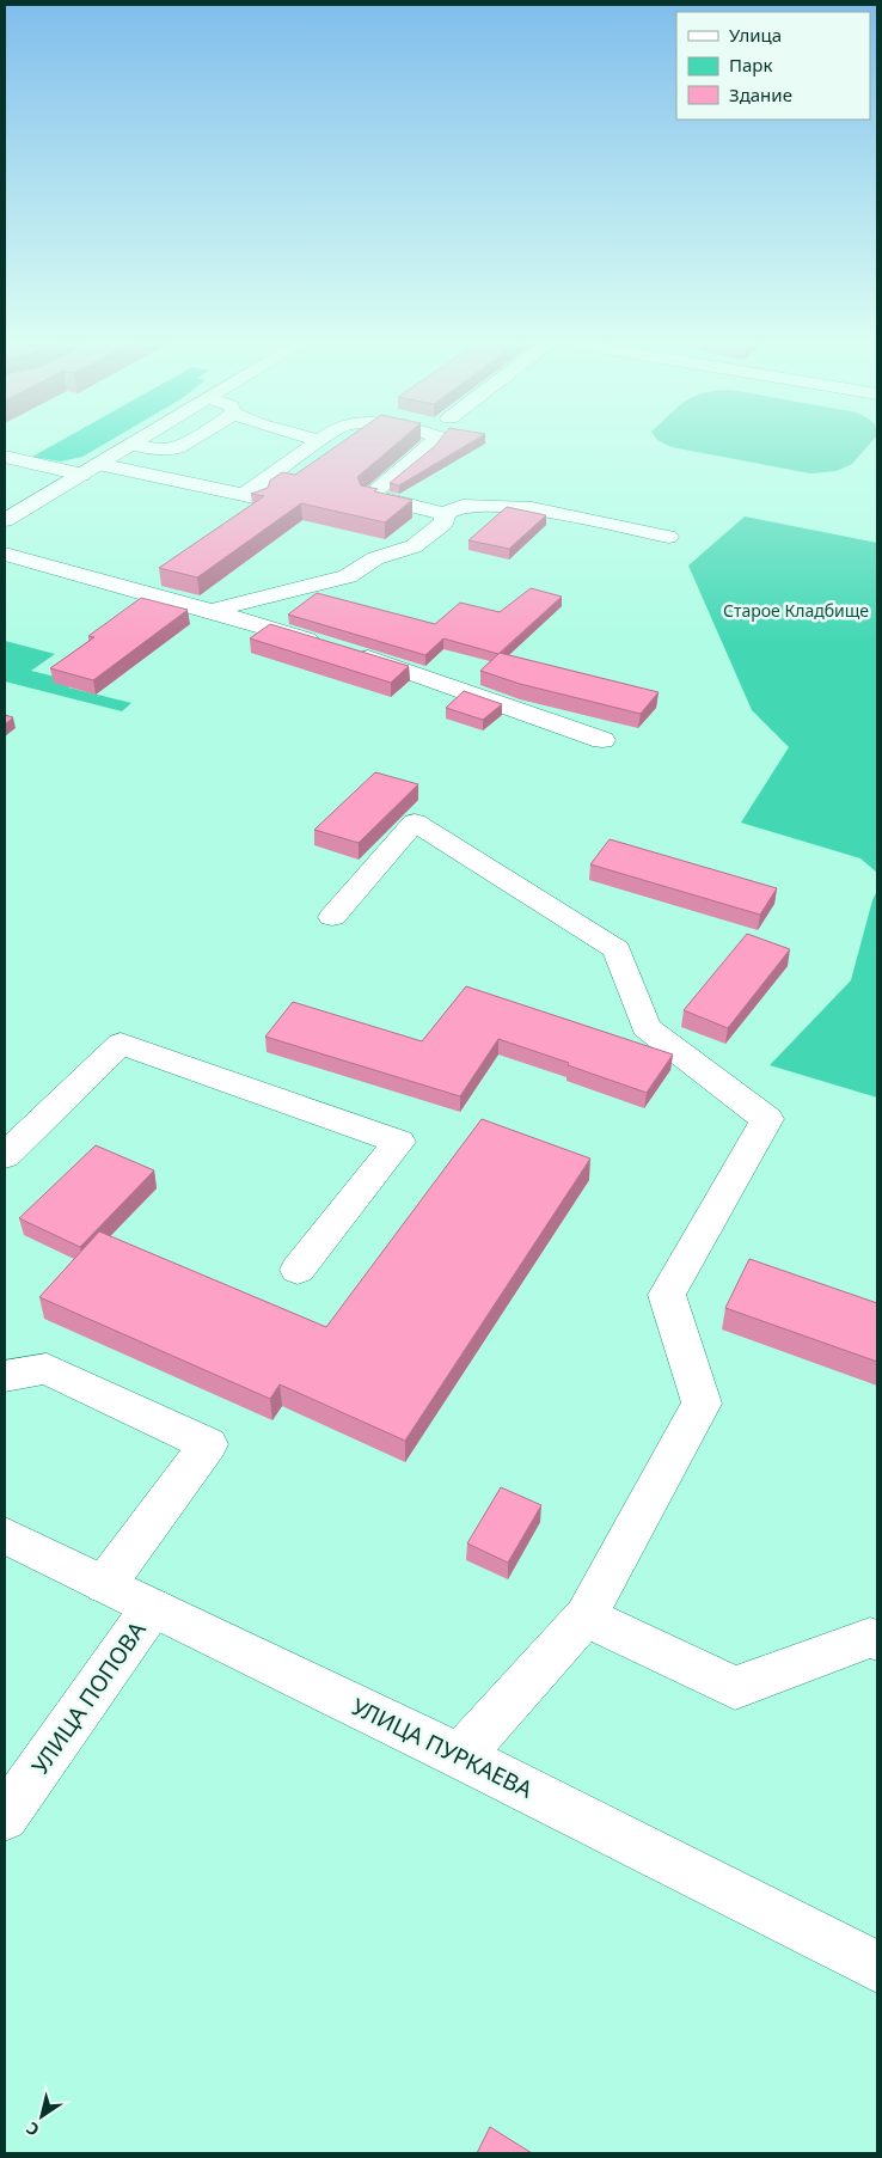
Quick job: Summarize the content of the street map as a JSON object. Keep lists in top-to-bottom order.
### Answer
{
  "streets": {
    "main road": ["УЛИЦА ПОПОВА", "УЛИЦА ПУРКАЕВА"]
  },
  "crossings": [
    ["УЛИЦА ПОПОВА", "УЛИЦА ПУРКАЕВА"]
  ],
  "parks": ["Старое Кладбище"],
  "legend": ["Улица", "Парк", "Здание"],
  "north": "bottom left"
}
